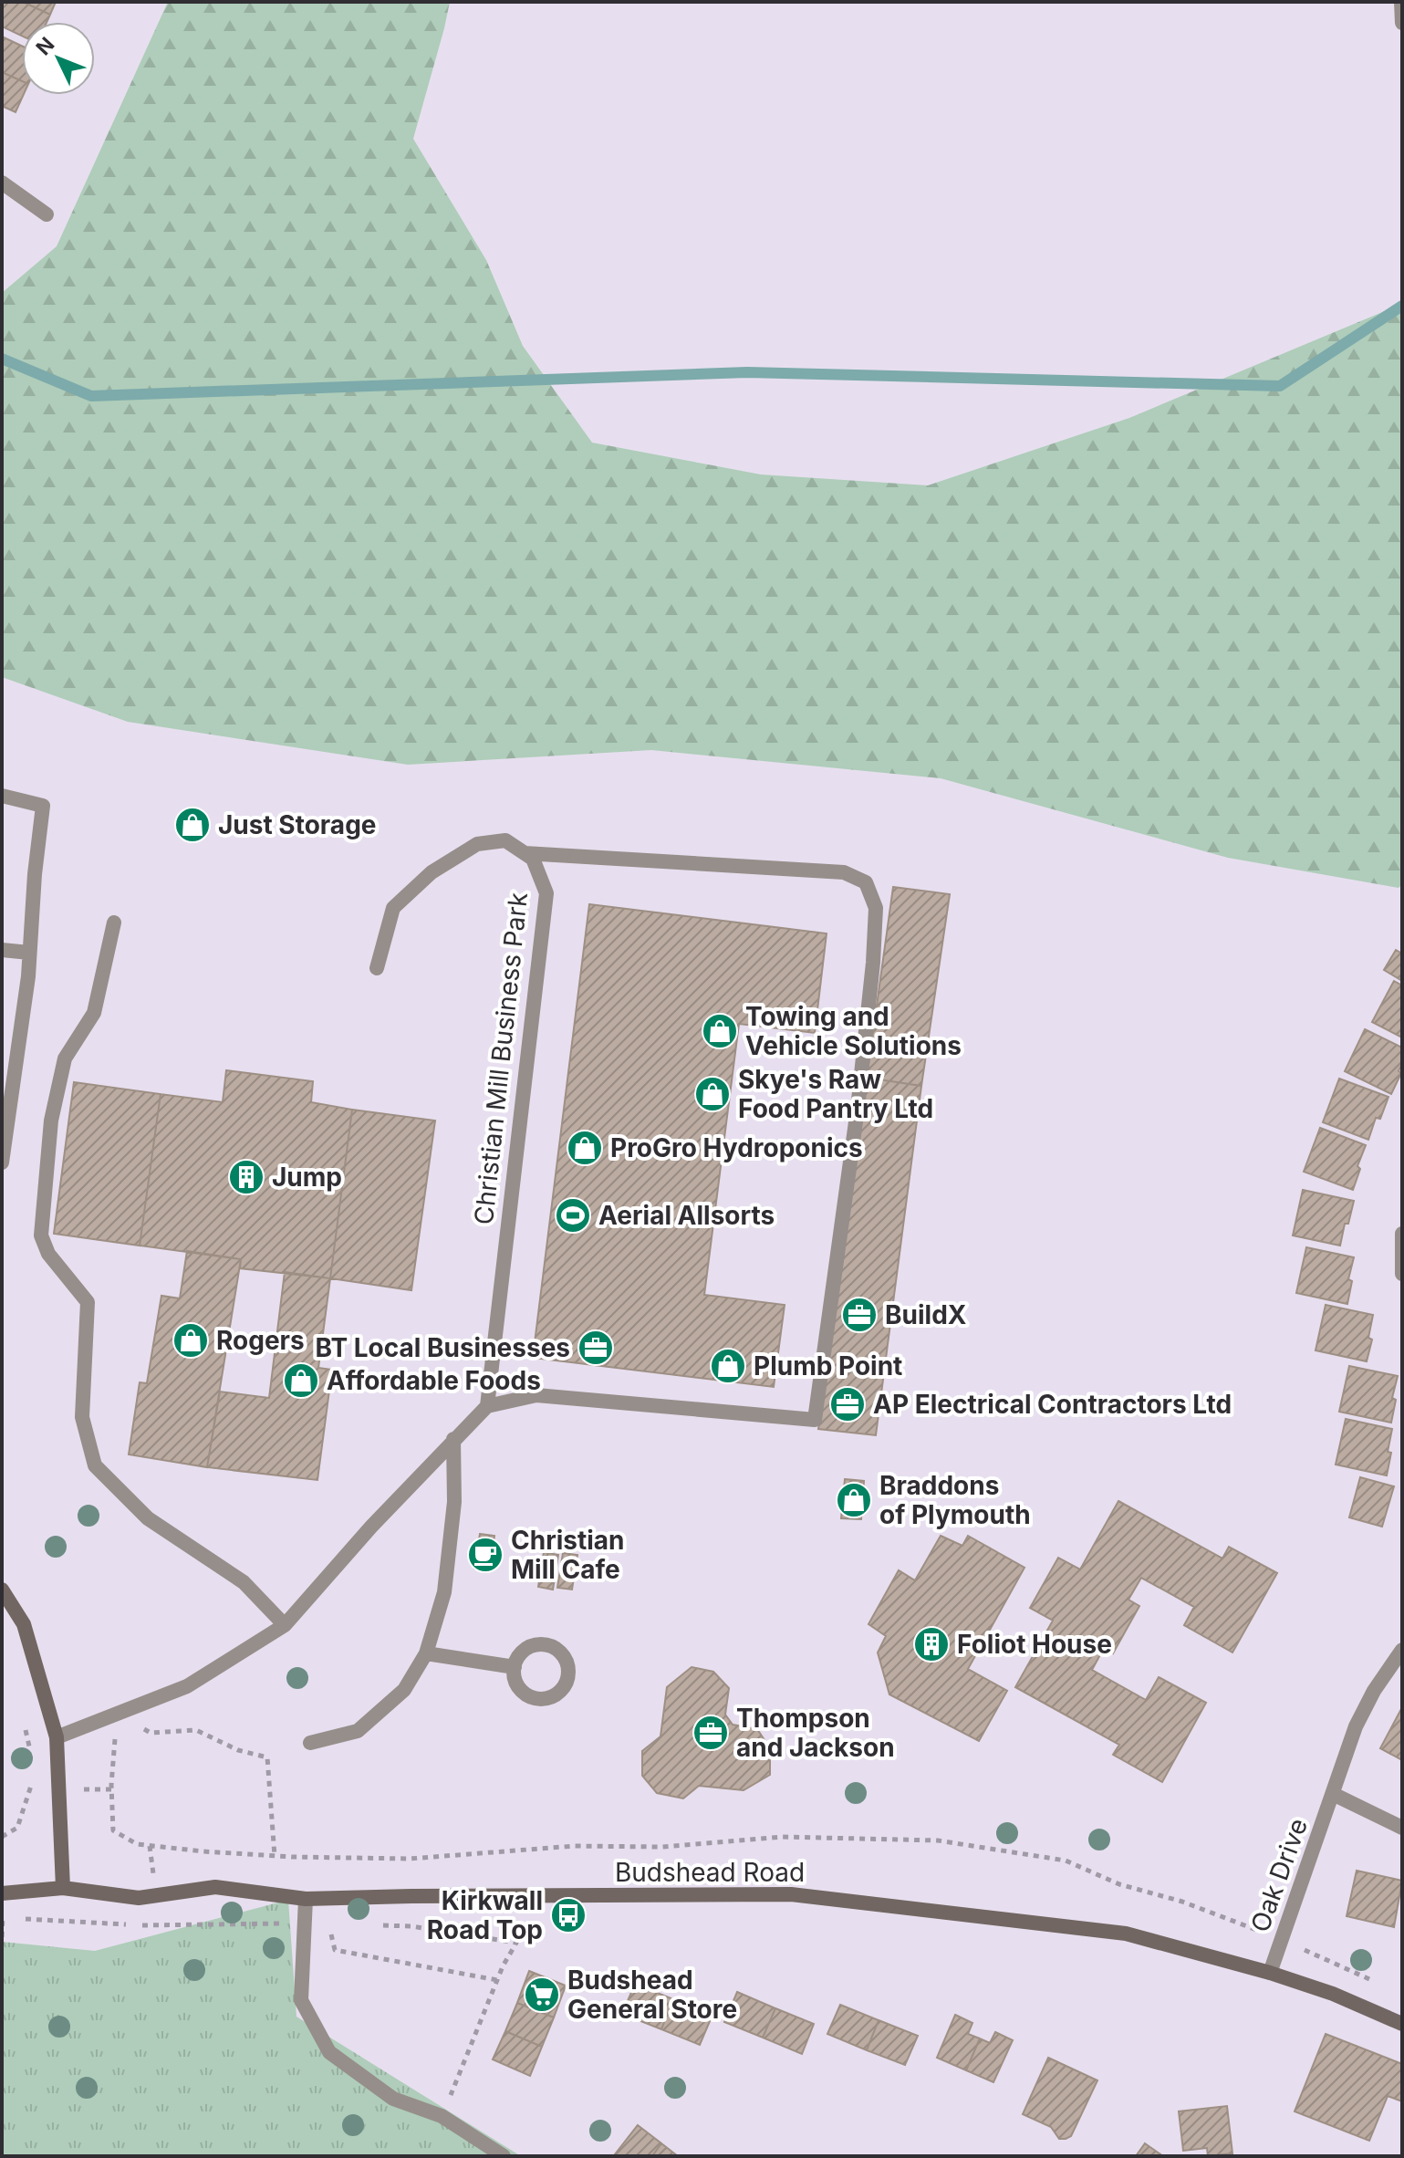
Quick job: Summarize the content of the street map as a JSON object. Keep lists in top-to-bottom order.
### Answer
{
  "streets": {
    "main road": ["Budshead Road"],
    "street": ["Christian Mill Business Park", "Oak Drive"]
  },
  "crossings": [
    ["Budshead Road", "Oak Drive"]
  ],
  "places": {
    "shop": [
      "Just Storage",
      "Towing and Vehicle Solutions",
      "Skye's Raw Food Pantry Ltd",
      "ProGro Hydroponics",
      "Rogers",
      "Plumb Point",
      "Affordable Foods",
      "Braddons of Plymouth"
    ],
    "building": ["Jump", "Foliot House"],
    "sports": ["Aerial Allsorts"],
    "office": [
      "BuildX",
      "BT Local Businesses",
      "AP Electrical Contractors Ltd",
      "Thompson and Jackson"
    ],
    "cafe": ["Christian Mill Cafe"],
    "bus stop": ["Kirkwall Road Top"],
    "supermarket": ["Budshead General Store"]
  },
  "north": "top left"
}
